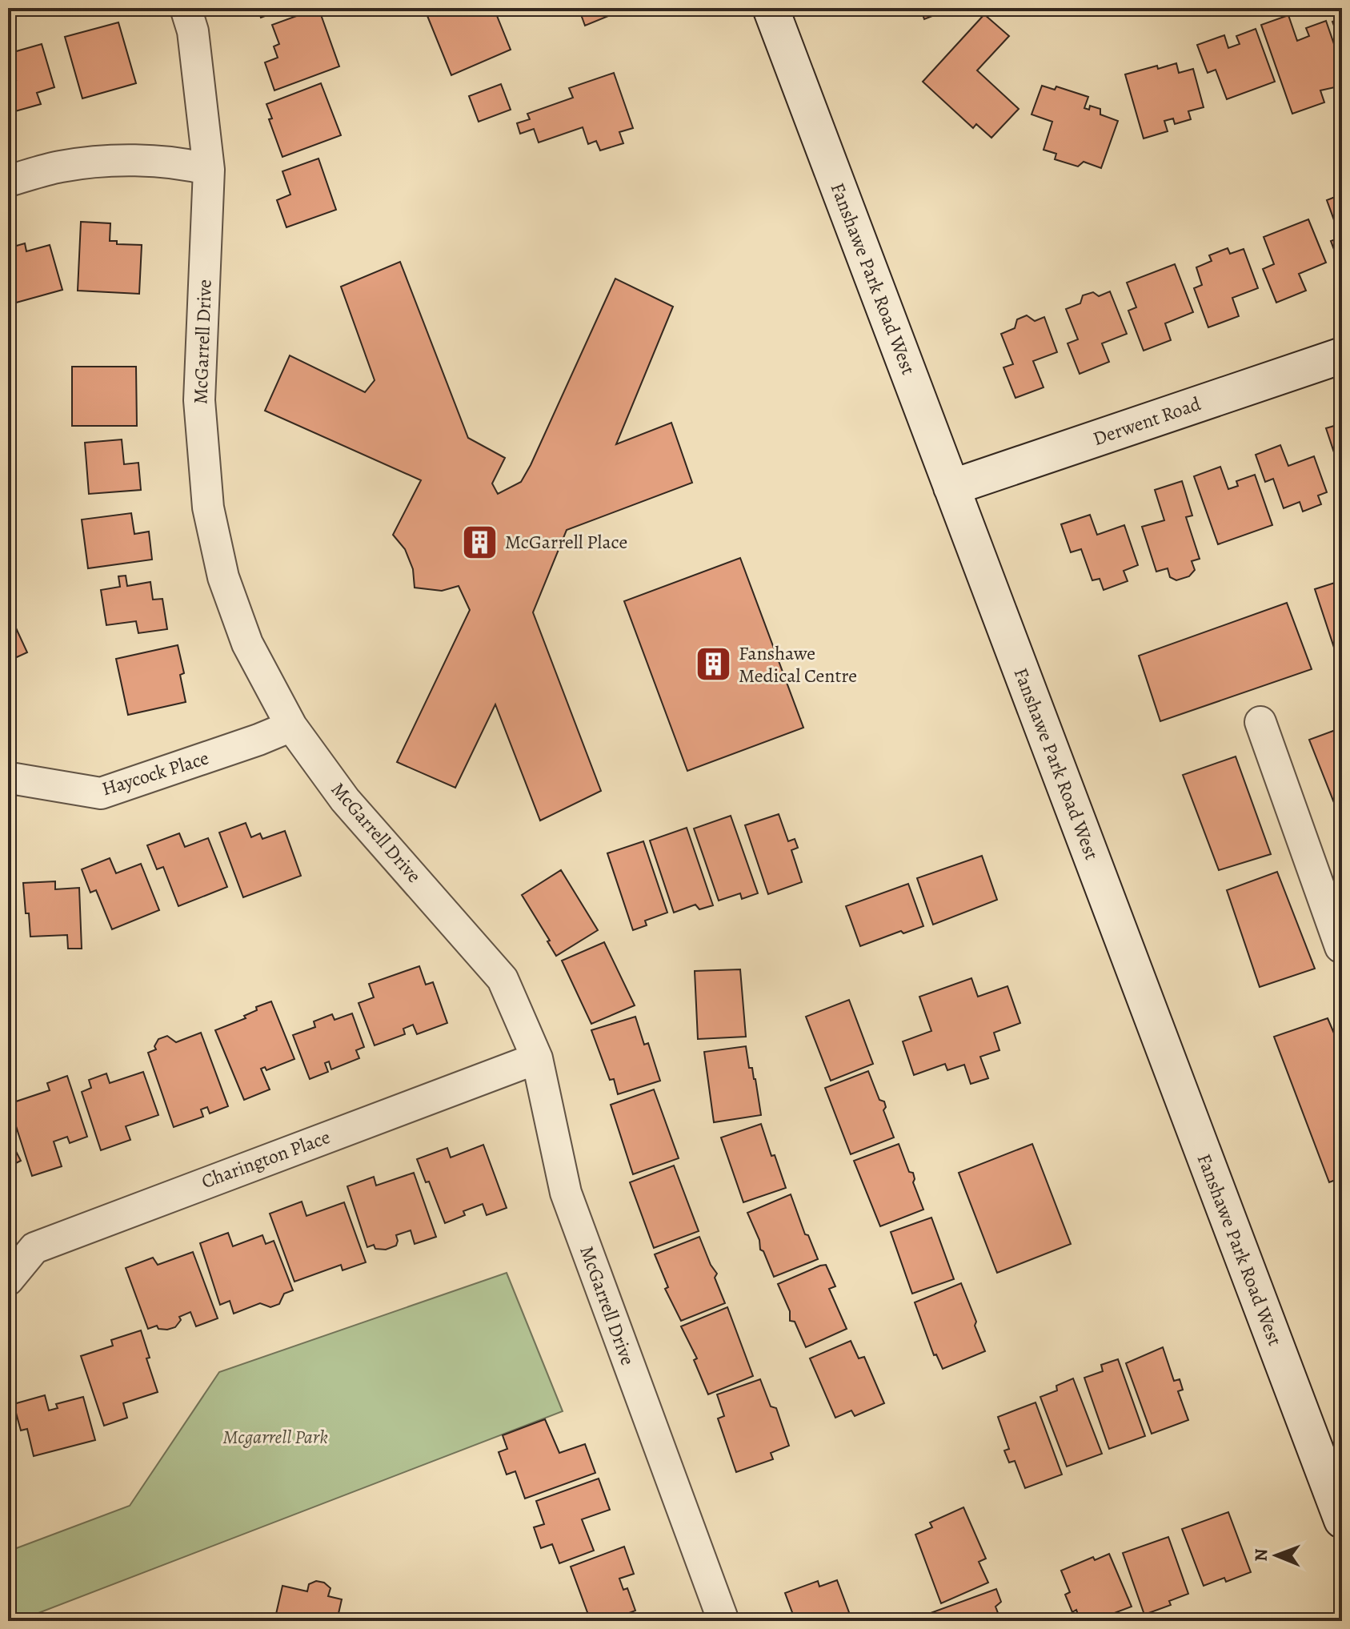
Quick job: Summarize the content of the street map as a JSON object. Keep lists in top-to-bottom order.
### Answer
{
  "streets": {
    "main road": ["Fanshawe Park Road West", "Derwent Road"],
    "street": ["McGarrell Drive", "Haycock Place", "Charington Place"]
  },
  "crossings": [
    ["Fanshawe Park Road West", "Derwent Road"],
    ["McGarrell Drive", "Haycock Place"],
    ["McGarrell Drive", "Charington Place"]
  ],
  "parks": ["Mcgarrell Park"],
  "places": {
    "building": ["McGarrell Place", "Fanshawe Medical Centre"]
  },
  "north": "left"
}
